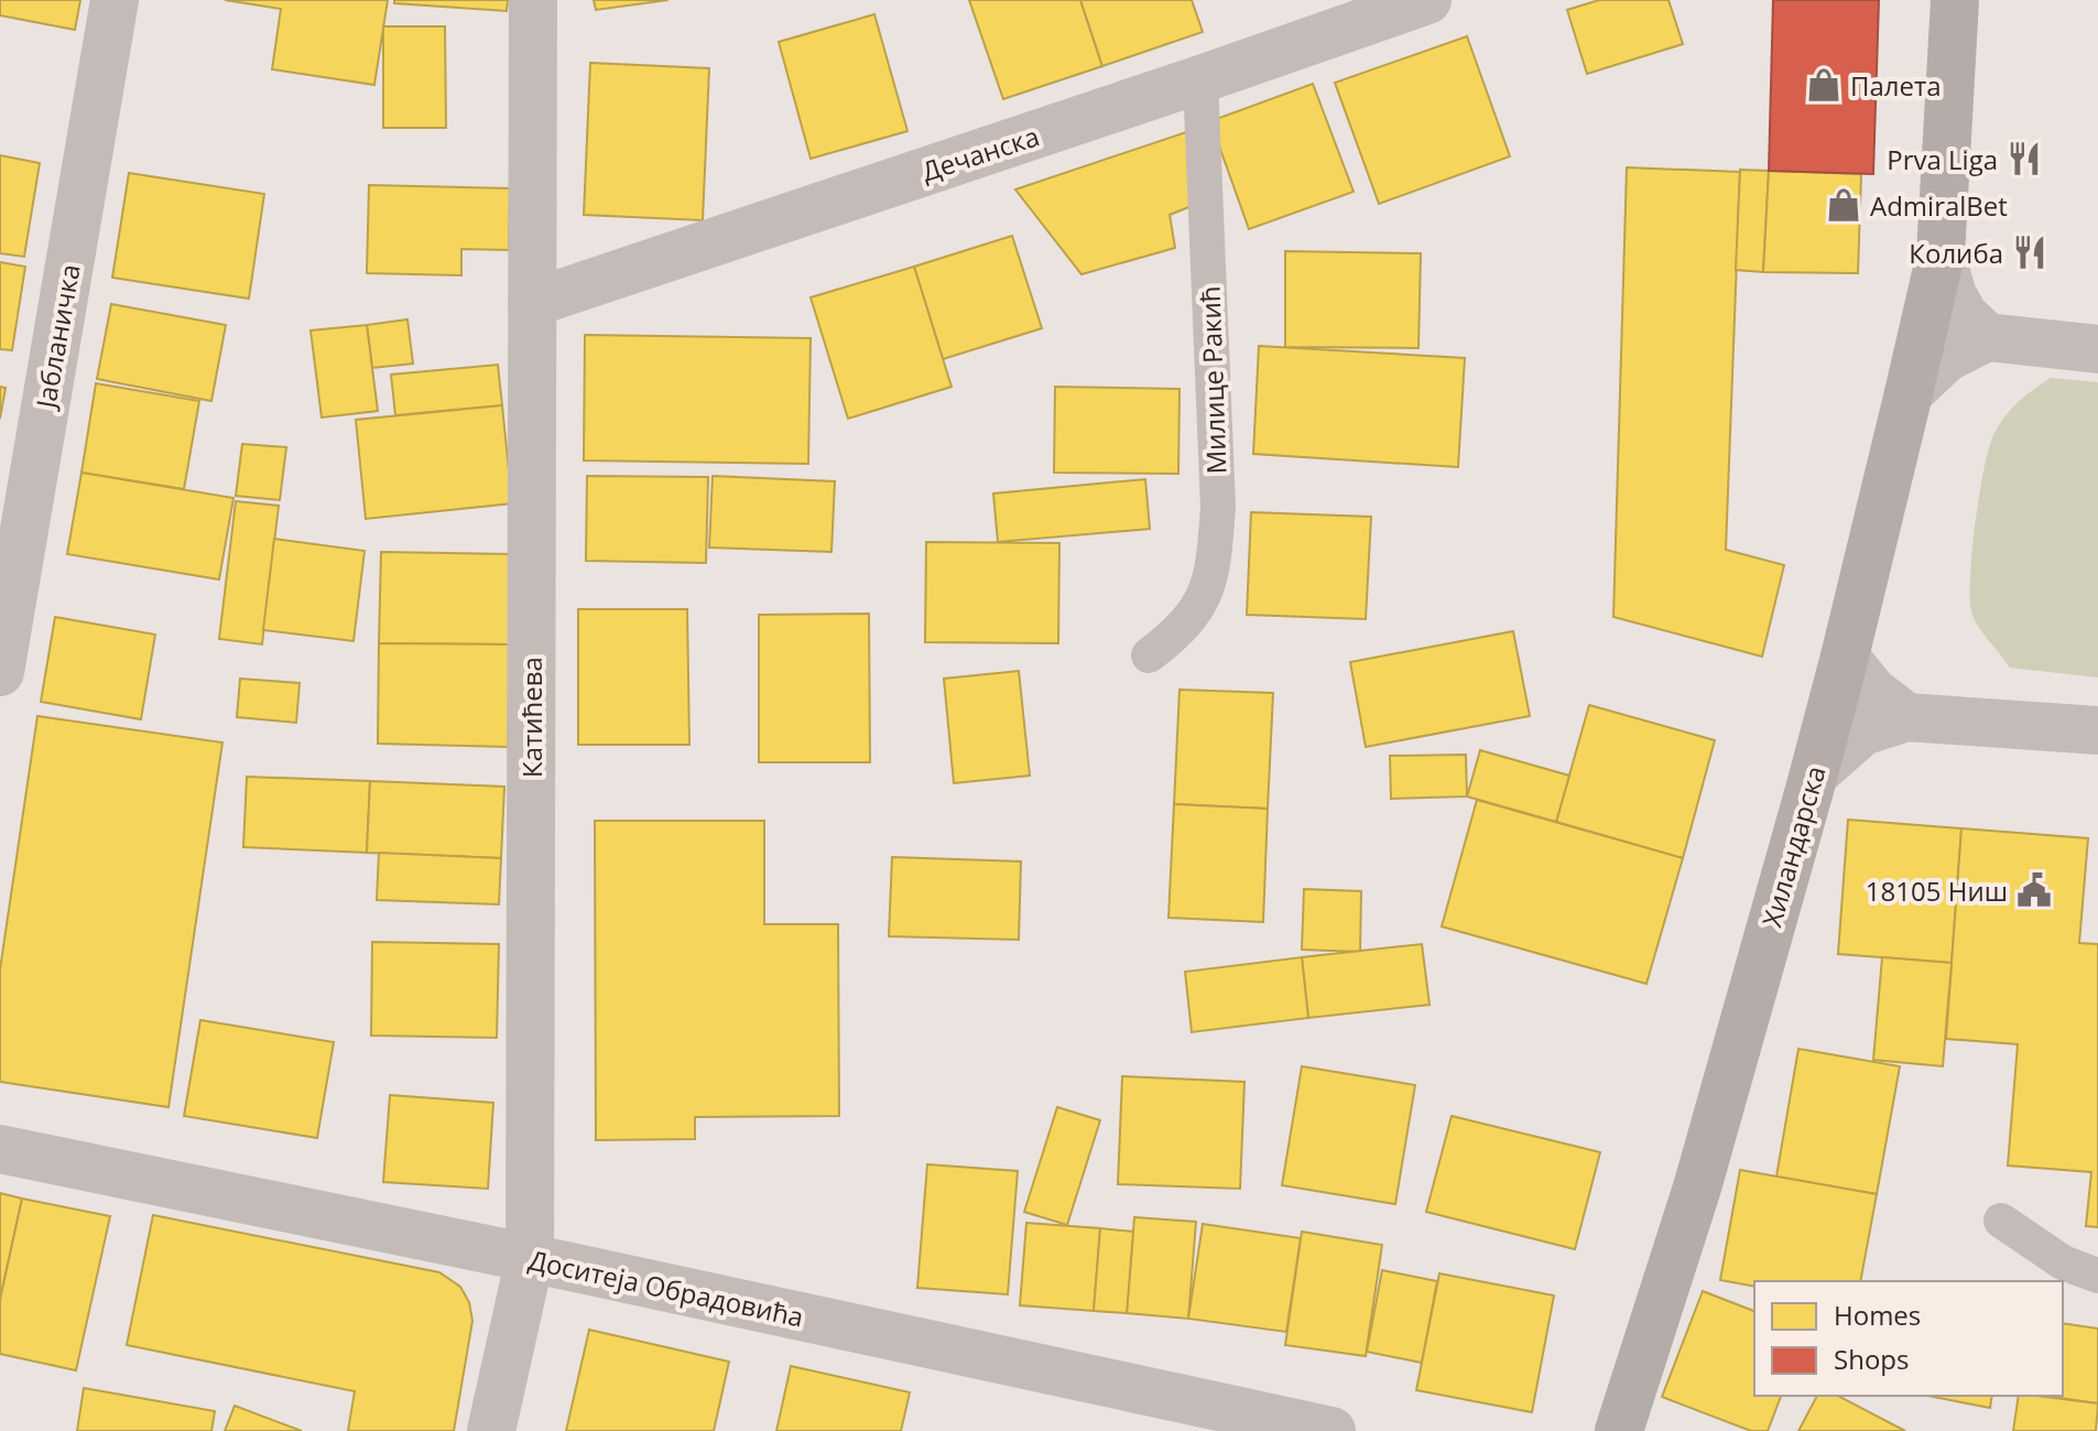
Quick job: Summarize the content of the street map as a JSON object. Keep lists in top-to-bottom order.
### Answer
{
  "streets": {
    "street": [
      "Дечанска",
      "Јабланичка",
      "Катићева",
      "Хиландарска",
      "Доситеја Обрадовића"
    ],
    "lane": ["Милице Ракић"]
  },
  "crossings": [
    ["Дечанска", "Милице Ракић"],
    ["Дечанска", "Катићева"],
    ["Катићева", "Доситеја Обрадовића"]
  ],
  "places": {
    "shop": ["Палета", "AdmiralBet"],
    "restaurant": ["Prva Liga", "Колиба"],
    "public building": ["18105 Ниш"]
  },
  "legend": ["Homes", "Shops"]
}
